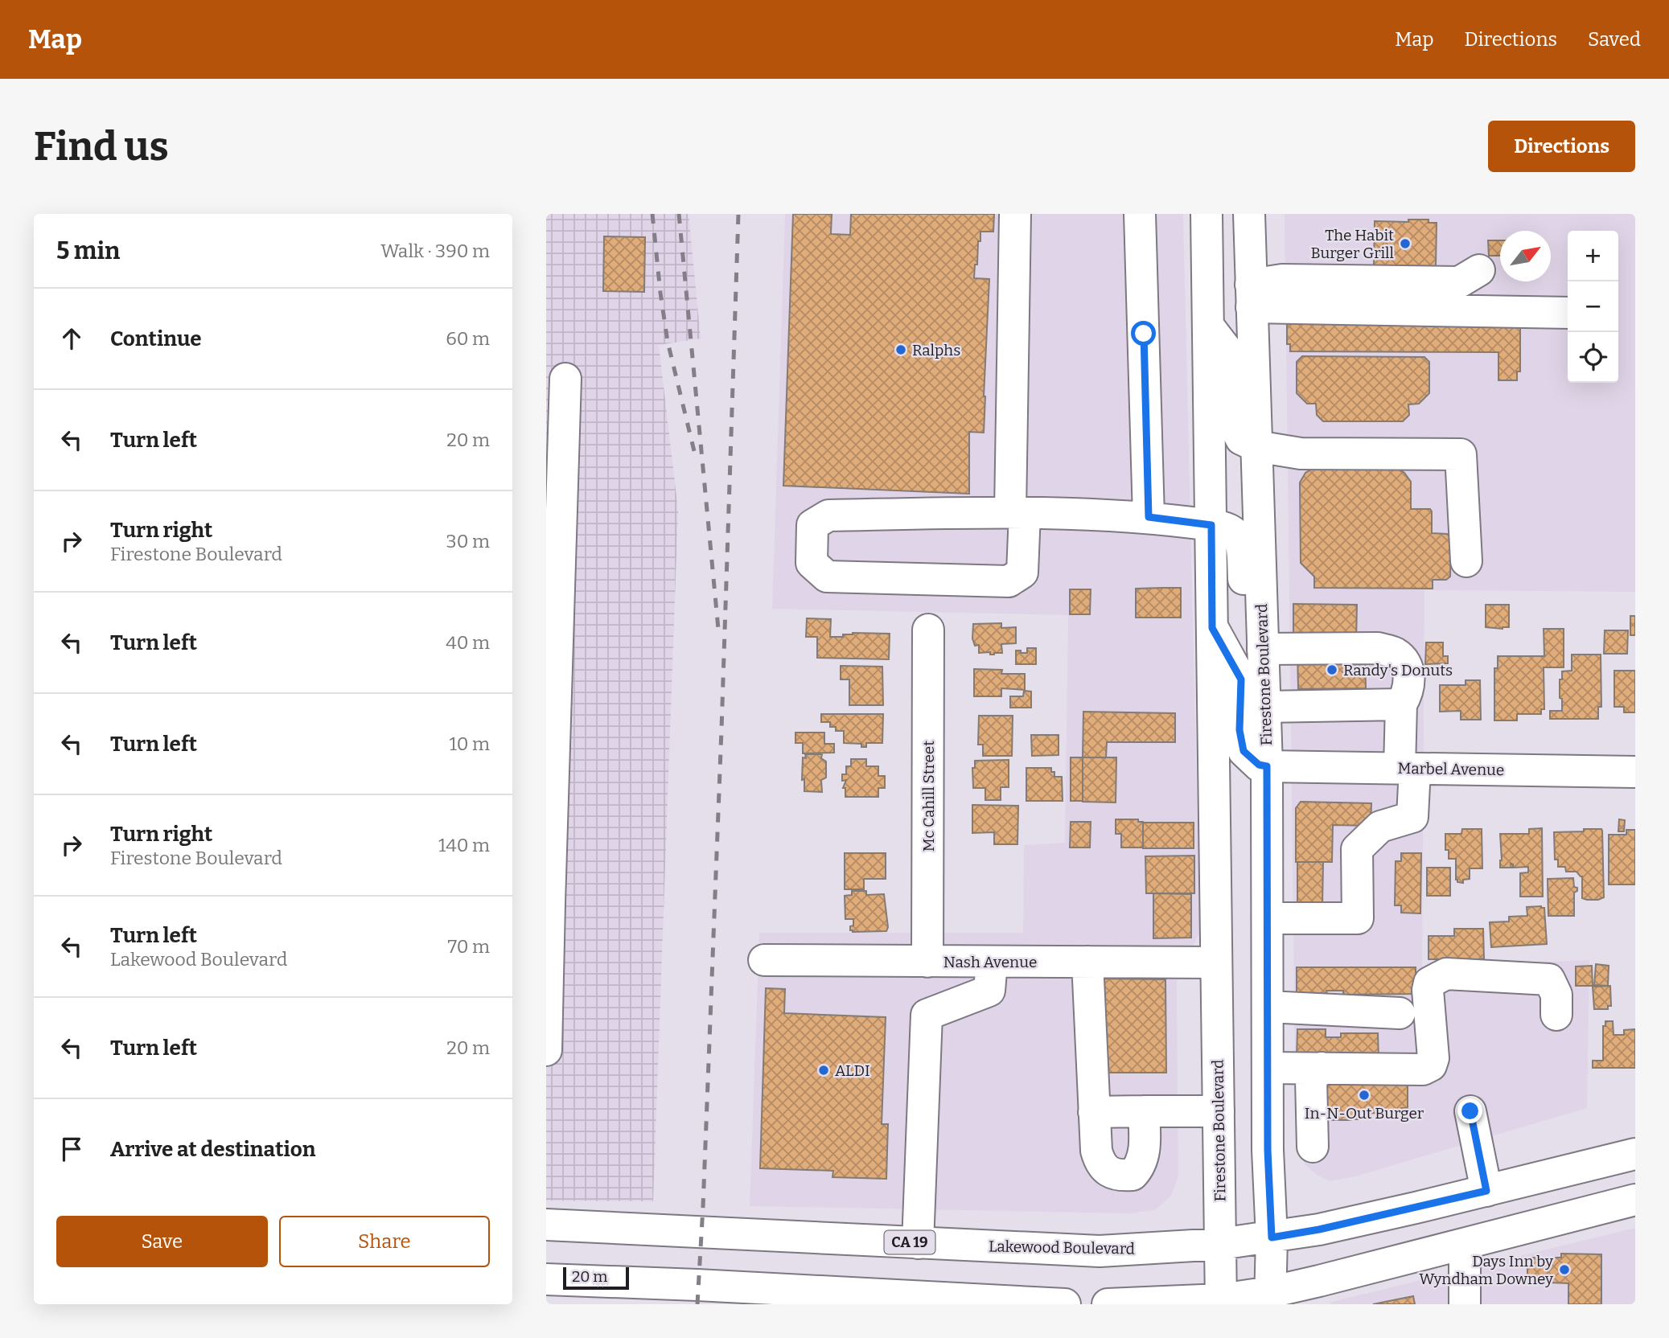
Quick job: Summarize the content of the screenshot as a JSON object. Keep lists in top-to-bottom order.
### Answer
{
  "streets": {
    "main road": [
      "Firestone Boulevard",
      "Marbel Avenue",
      "Mc Cahill Street",
      "Nash Avenue",
      "CA 19",
      "Lakewood Boulevard"
    ]
  },
  "crossings": [
    ["Firestone Boulevard", "Marbel Avenue"],
    ["Firestone Boulevard", "Nash Avenue"],
    ["Firestone Boulevard", "Lakewood Boulevard"],
    ["Mc Cahill Street", "Nash Avenue"]
  ],
  "places": [
    "The Habit Burger Grill",
    "Ralphs",
    "Randy's Donuts",
    "ALDI",
    "In-N-Out Burger",
    "Days Inn by Wyndham Downey"
  ],
  "scale_bar": "20 m",
  "north": "top right",
  "page": {
    "header": "Map",
    "nav": ["Map", "Directions", "Saved"],
    "buttons": [
      "Directions",
      ["Save", "Share"]
    ],
    "title": "Find us",
    "heading": ["5 min", "Walk · 390 m"],
    "map_buttons": ["+", "−"],
    "list": [
      ["Continue", "60 m"],
      ["Turn left", "20 m"],
      ["Turn right", "Firestone Boulevard", "30 m"],
      ["Turn left", "40 m"],
      ["Turn left", "10 m"],
      ["Turn right", "Firestone Boulevard", "140 m"],
      ["Turn left", "Lakewood Boulevard", "70 m"],
      ["Turn left", "20 m"],
      "Arrive at destination"
    ],
    "scale": "20 m"
  }
}
